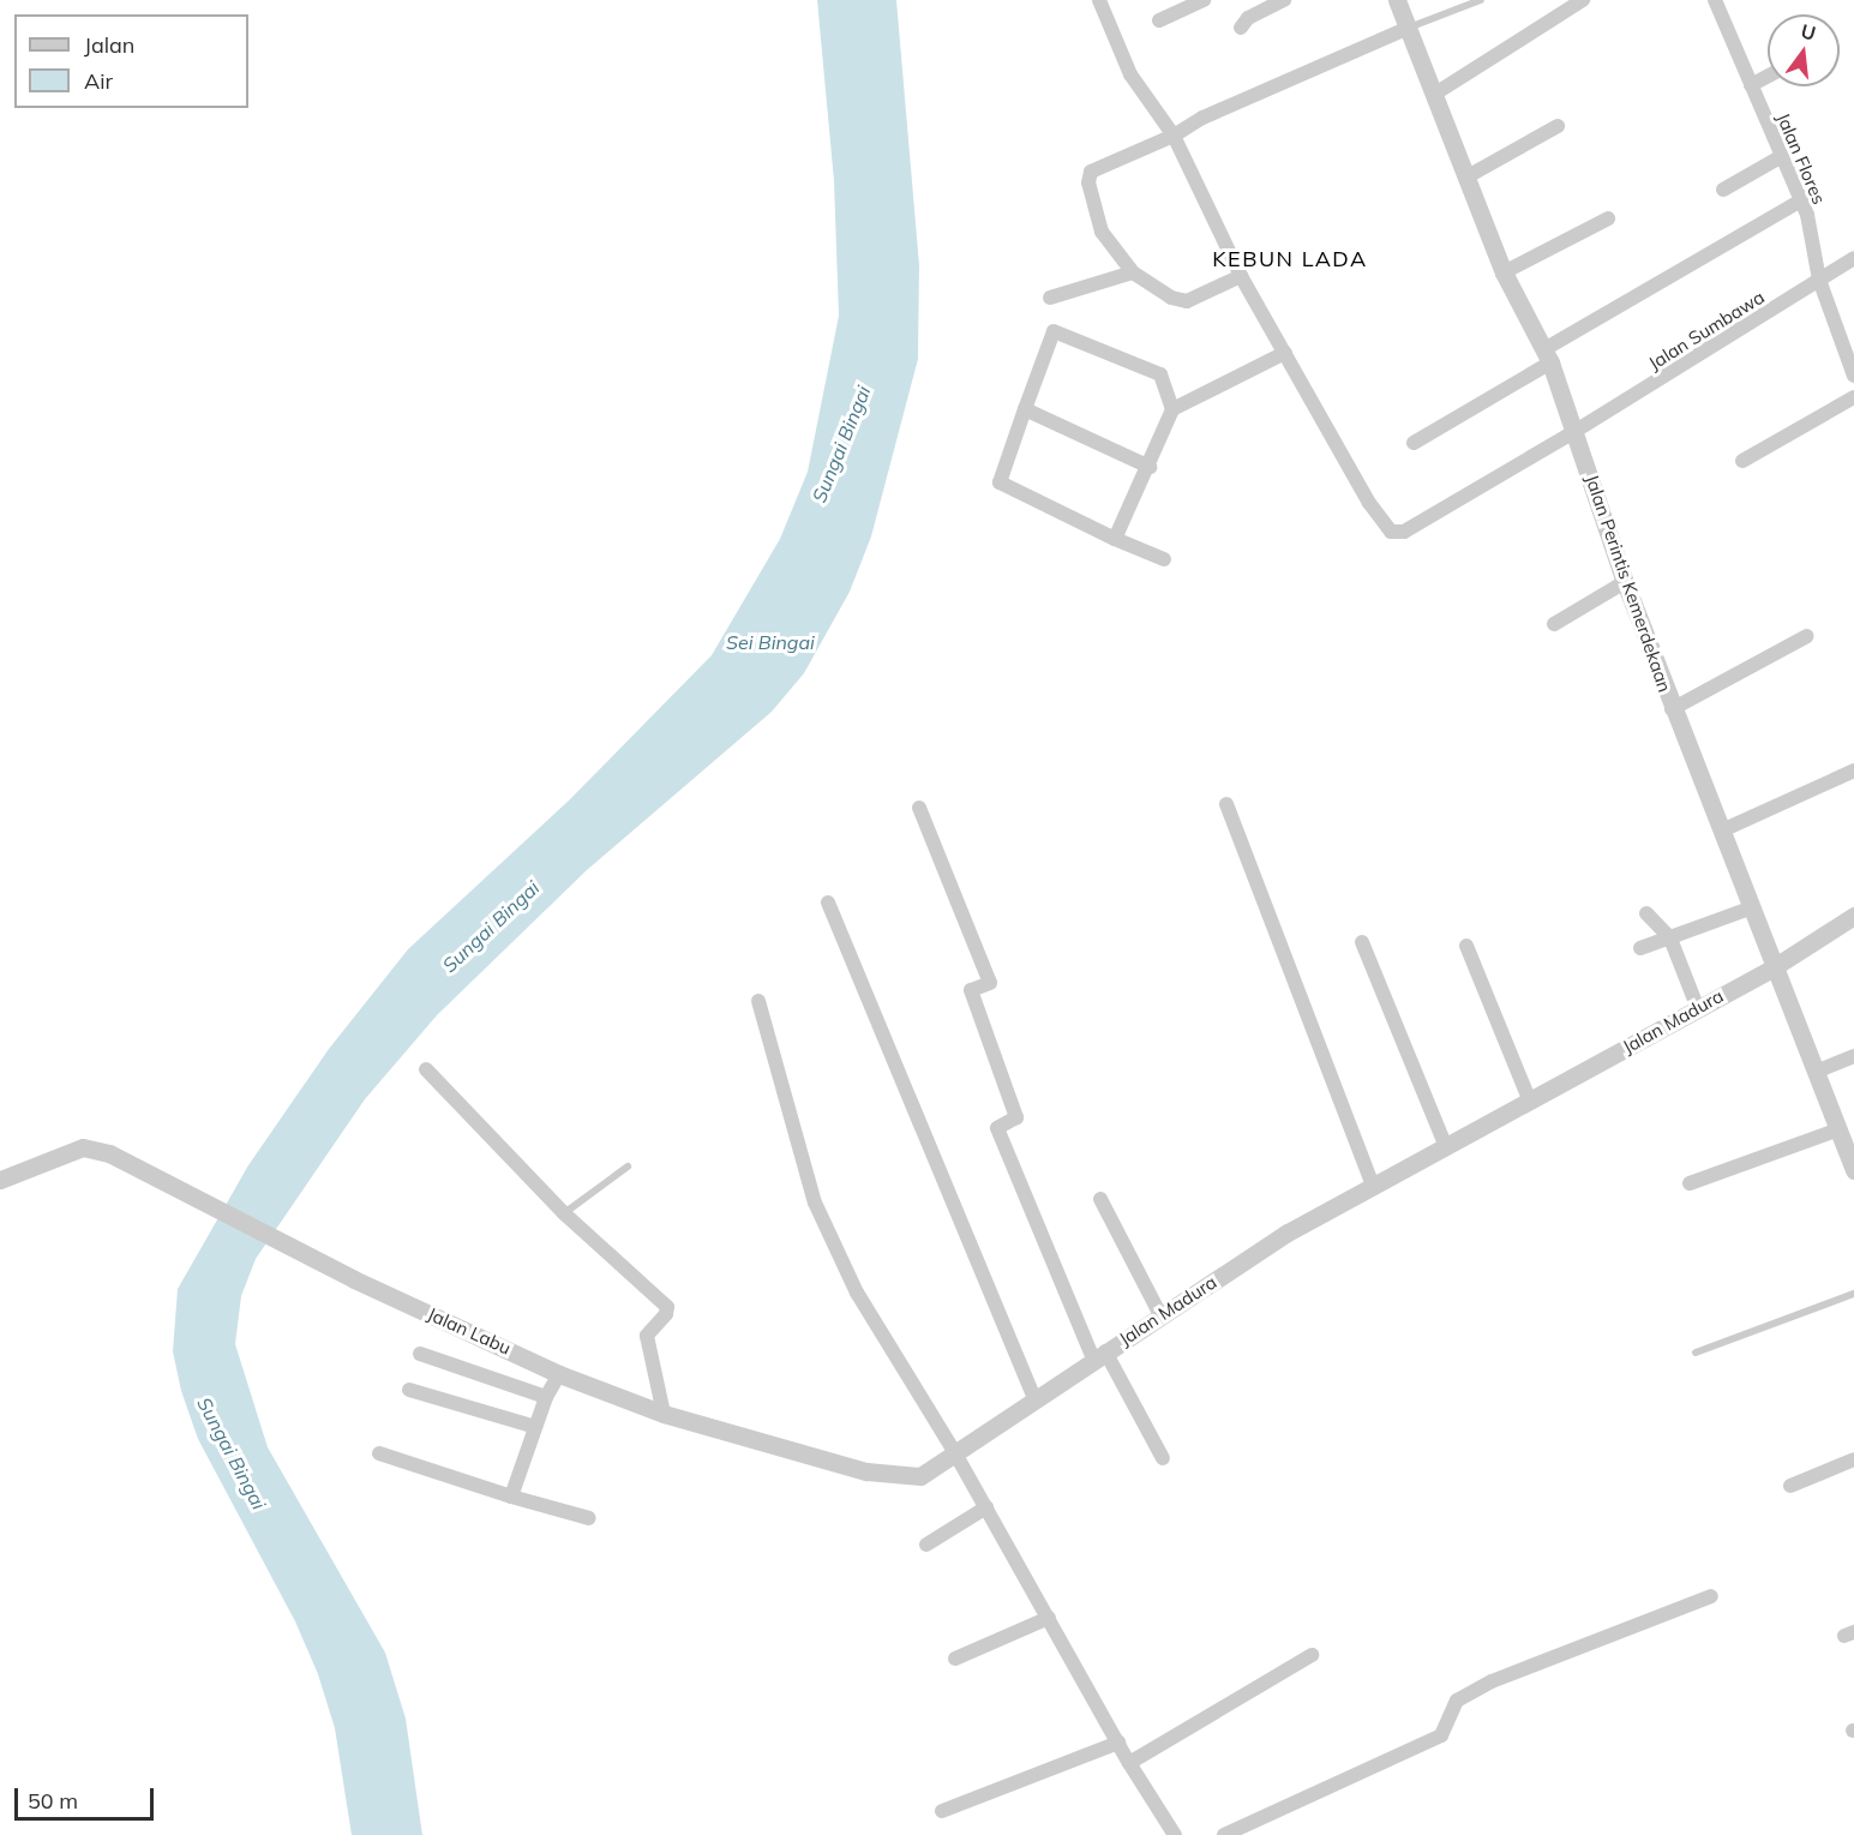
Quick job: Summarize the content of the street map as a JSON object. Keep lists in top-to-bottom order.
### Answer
{
  "streets": {
    "street": [
      "Jalan Flores",
      "Jalan Sumbawa",
      "Jalan Perintis Kemerdekaan",
      "Jalan Madura",
      "Jalan Labu"
    ]
  },
  "crossings": [
    ["Jalan Flores", "Jalan Sumbawa"],
    ["Jalan Sumbawa", "Jalan Perintis Kemerdekaan"],
    ["Jalan Perintis Kemerdekaan", "Jalan Madura"],
    ["Jalan Madura", "Jalan Labu"]
  ],
  "districts": ["KEBUN LADA"],
  "water": ["Sungai Bingai", "Sei Bingai"],
  "legend": ["Jalan", "Air"],
  "scale_bar": "50 m",
  "north": "top"
}
